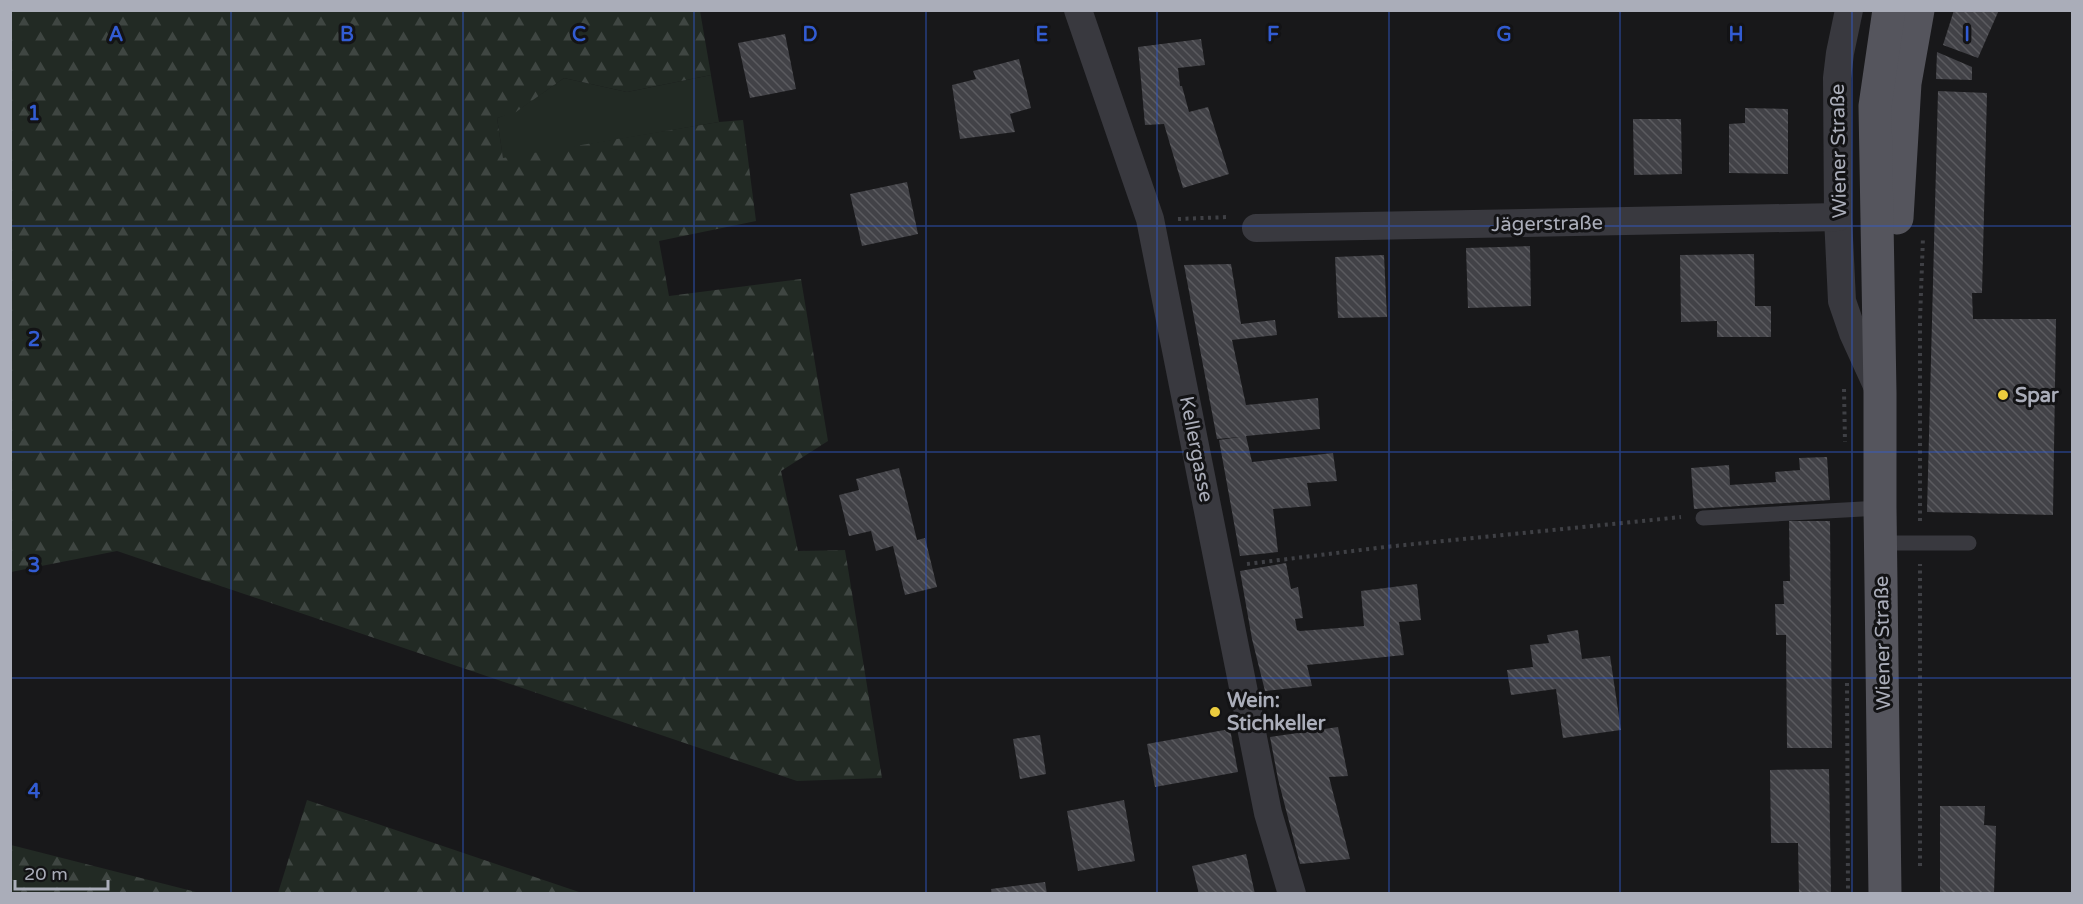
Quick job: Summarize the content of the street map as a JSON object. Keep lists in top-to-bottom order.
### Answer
{
  "streets": {
    "main road": ["Wiener Straße"],
    "street": ["Jägerstraße", "Kellergasse"]
  },
  "crossings": [
    ["Wiener Straße", "Jägerstraße"]
  ],
  "places": ["Spar", "Wein: Stichkeller"],
  "scale_bar": "20 m",
  "grid": {
    "columns": [
      "A",
      "B",
      "C",
      "D",
      "E",
      "F",
      "G",
      "H",
      "I"
    ],
    "rows": [
      "1",
      "2",
      "3",
      "4"
    ]
  }
}
